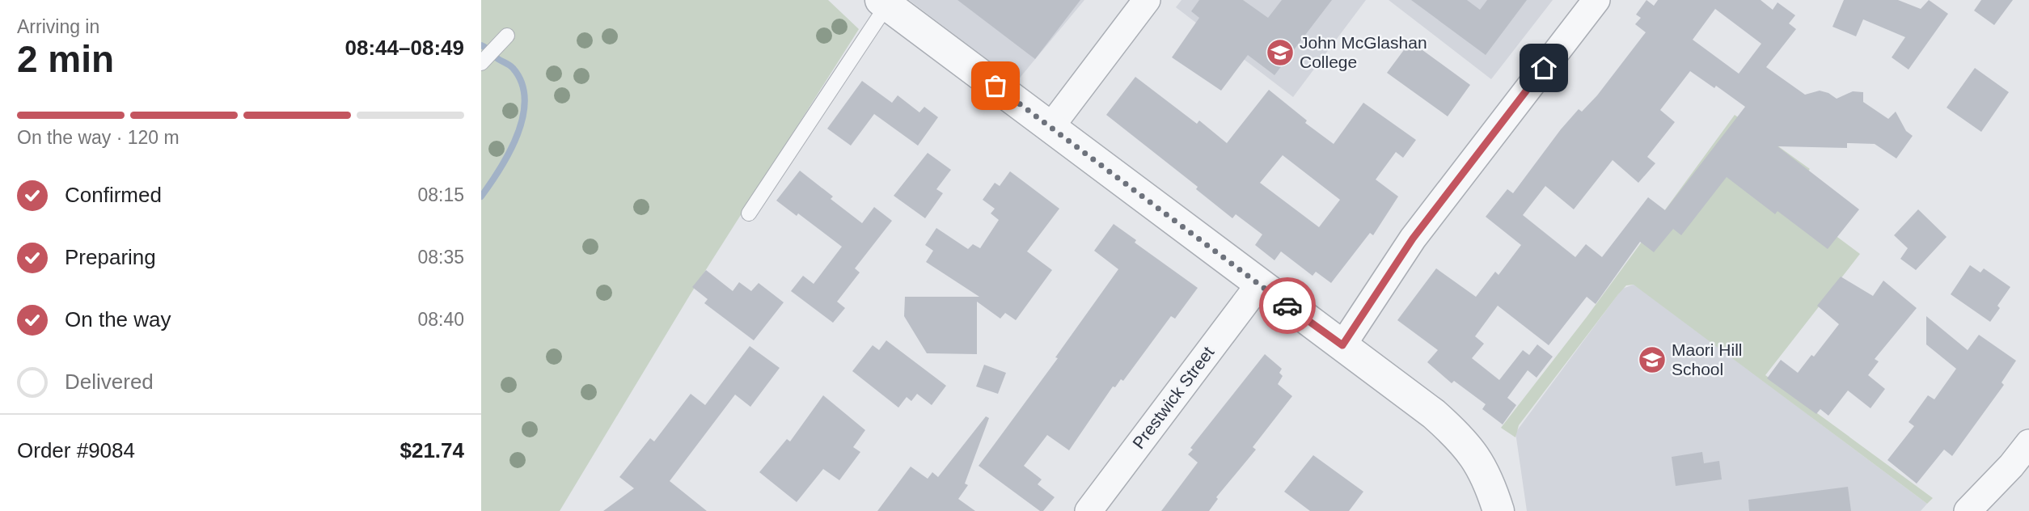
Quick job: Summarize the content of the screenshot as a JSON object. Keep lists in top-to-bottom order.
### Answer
{
  "streets": {
    "street": ["Prestwick Street"]
  },
  "places": {
    "school or university": ["John McGlashan College", "Maori Hill School"]
  },
  "page": {
    "heading": ["2 min", "Arriving in", "08:44–08:49"],
    "panel": ["Order #9084", "$21.74"],
    "bar": "On the way · 120 m",
    "list": [
      ["Confirmed", "08:15"],
      ["Preparing", "08:35"],
      ["On the way", "08:40"],
      "Delivered"
    ]
  }
}
